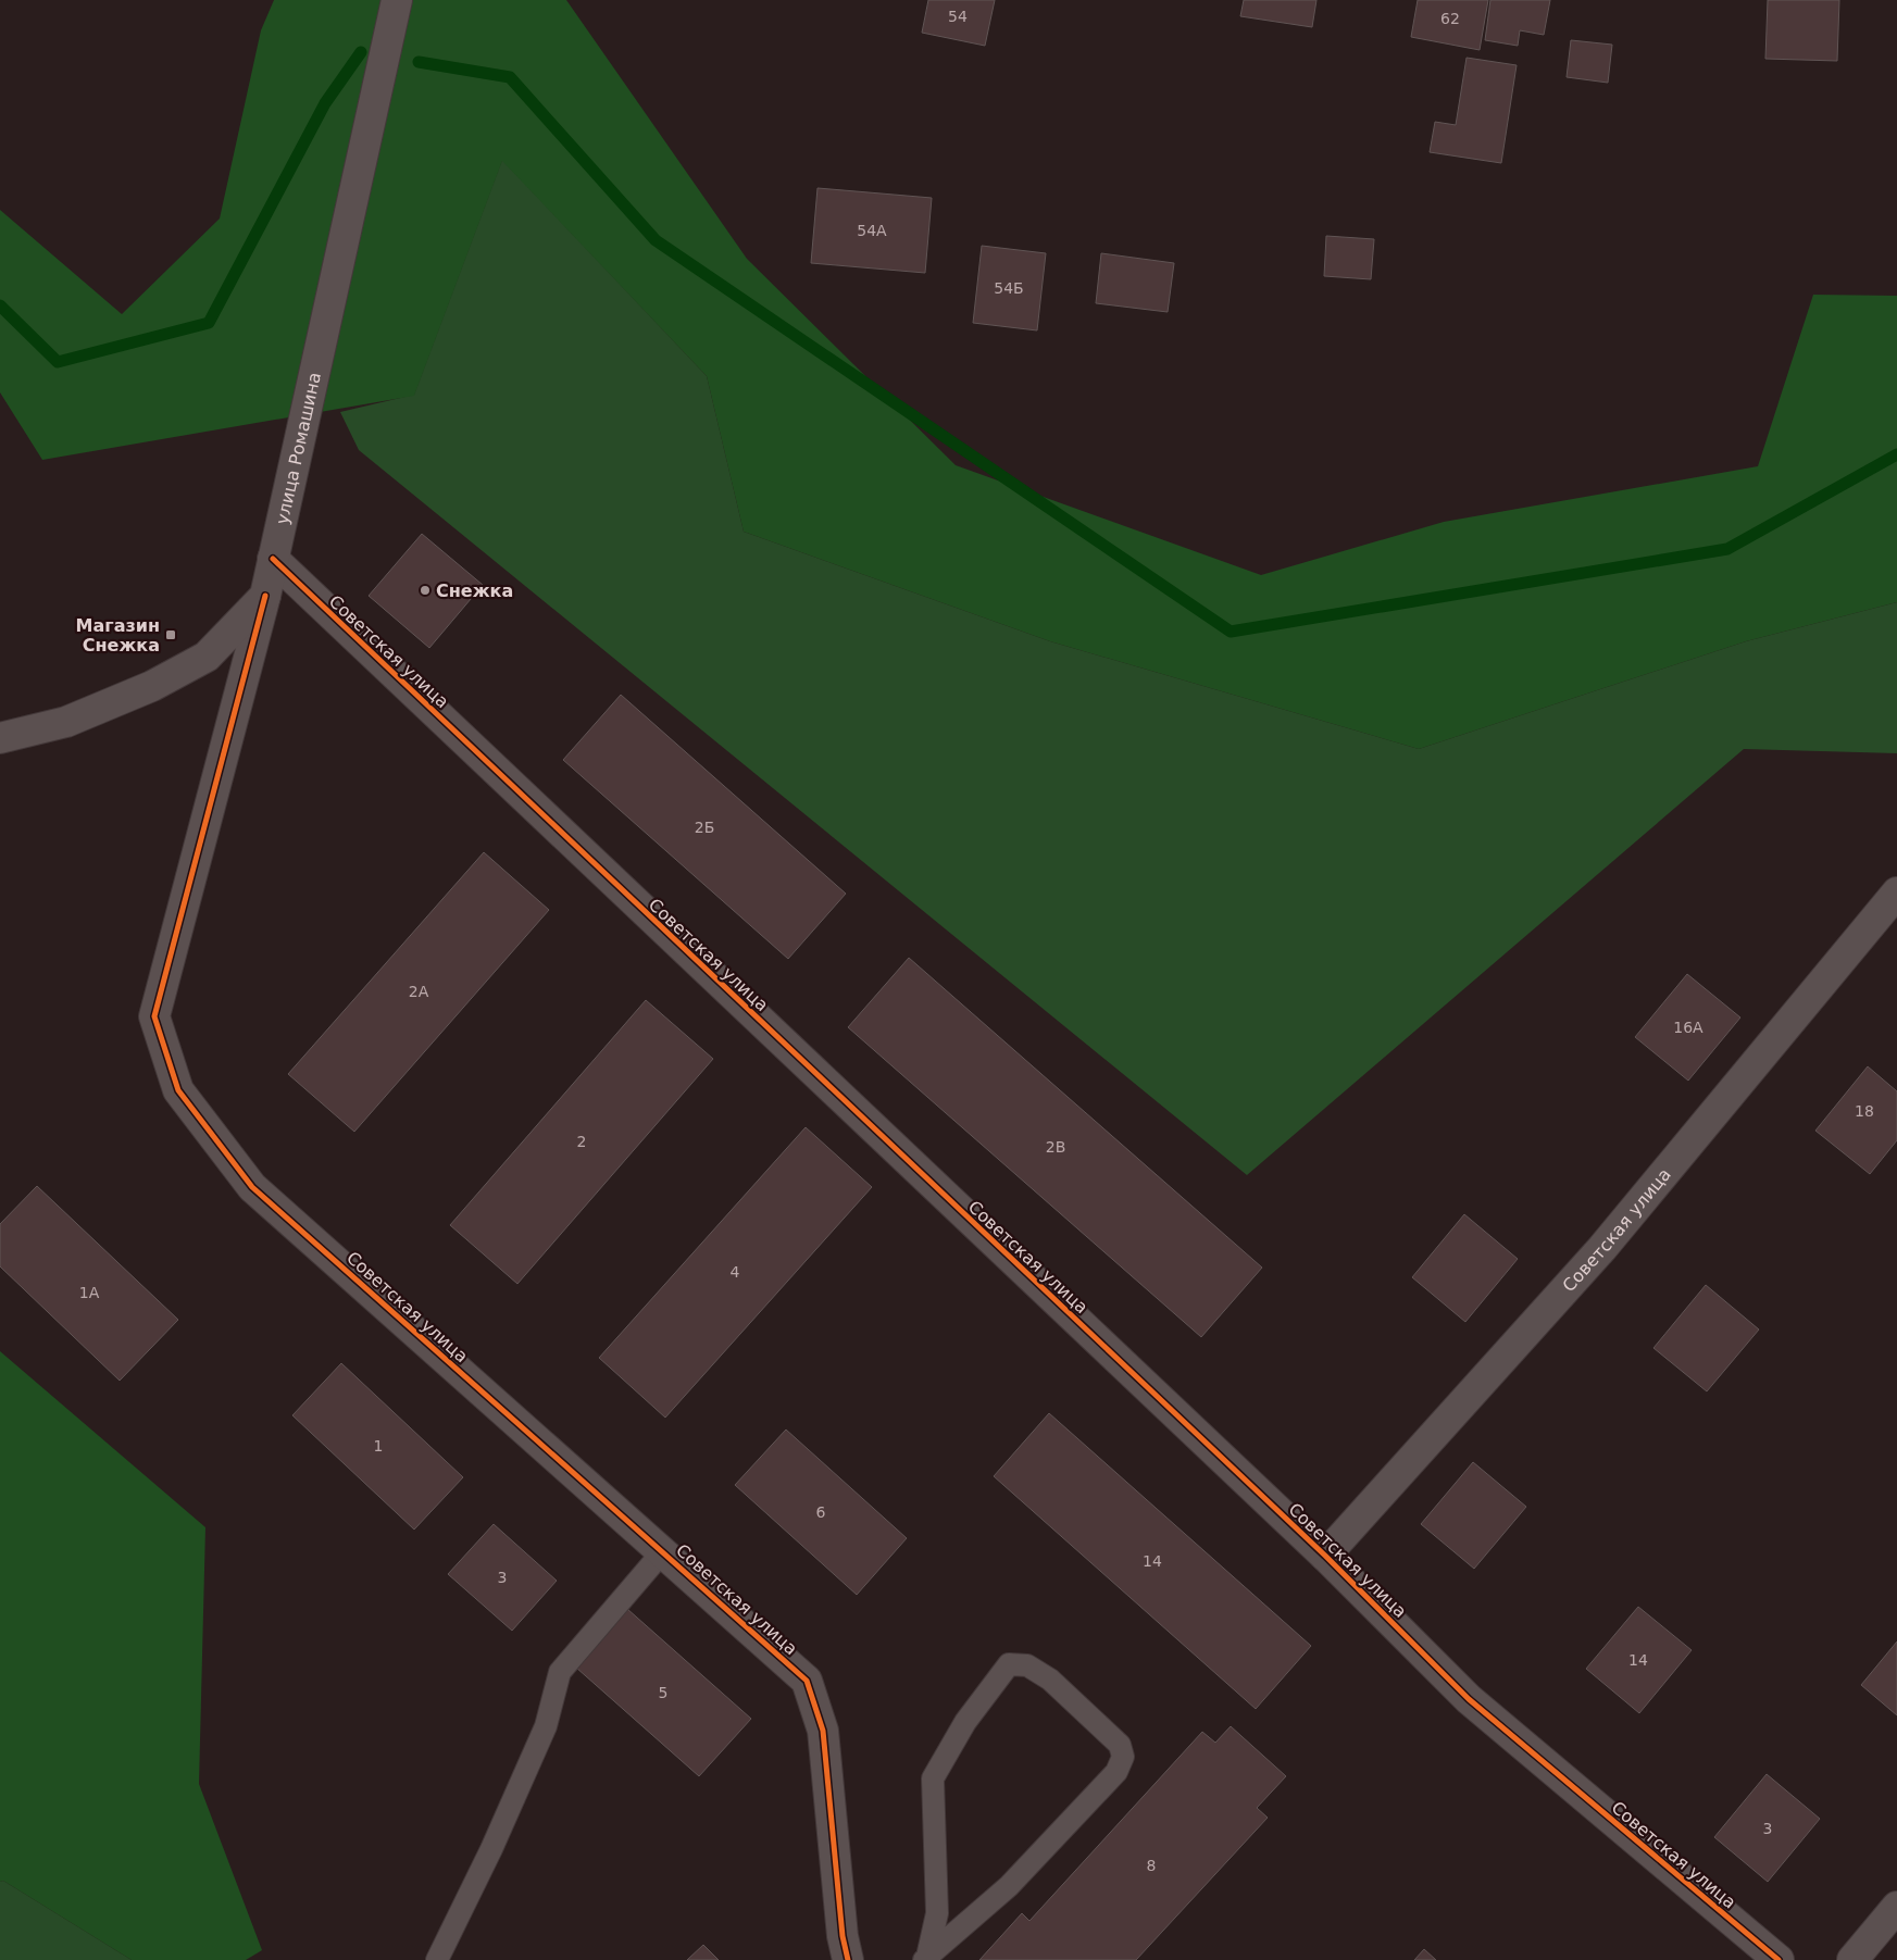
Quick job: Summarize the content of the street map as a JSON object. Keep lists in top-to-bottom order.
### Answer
{
  "streets": {
    "street": ["улица Ромашина", "Советская улица"]
  },
  "crossings": [
    ["улица Ромашина", "Советская улица"]
  ],
  "places": {
    "other": ["Снежка"],
    "transit": ["Магазин Снежка"]
  },
  "house_numbers": [
    "54",
    "62",
    "54А",
    "54Б",
    "2Б",
    "2А",
    "16А",
    "18",
    "2",
    "2В",
    "4",
    "1А",
    "1",
    "6",
    "14",
    "3",
    "14",
    "5",
    "3",
    "8"
  ]
}
